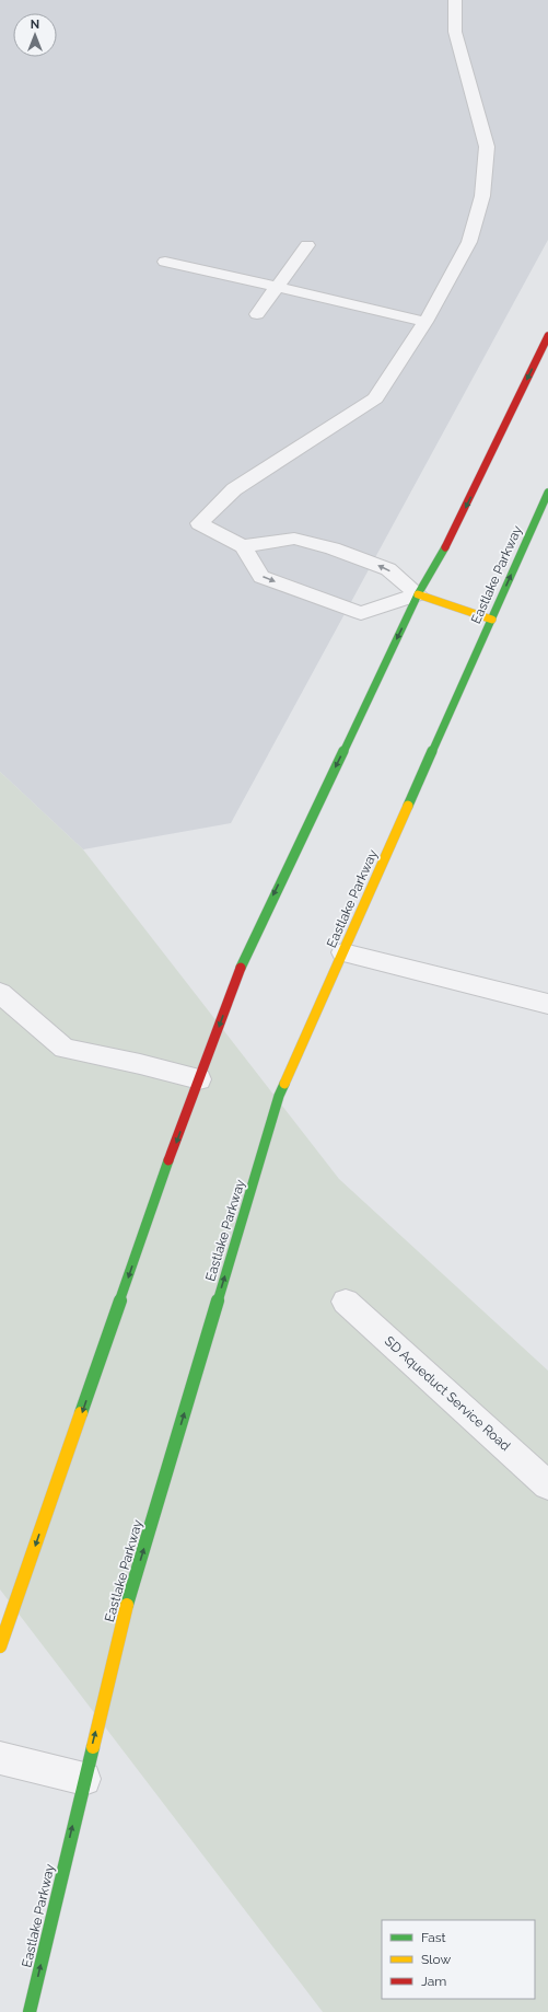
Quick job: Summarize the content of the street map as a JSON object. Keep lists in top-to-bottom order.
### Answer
{
  "streets": {
    "main road": ["Eastlake Parkway"],
    "street": ["SD Aqueduct Service Road"]
  },
  "legend": ["Fast", "Slow", "Jam"],
  "north": "top"
}
